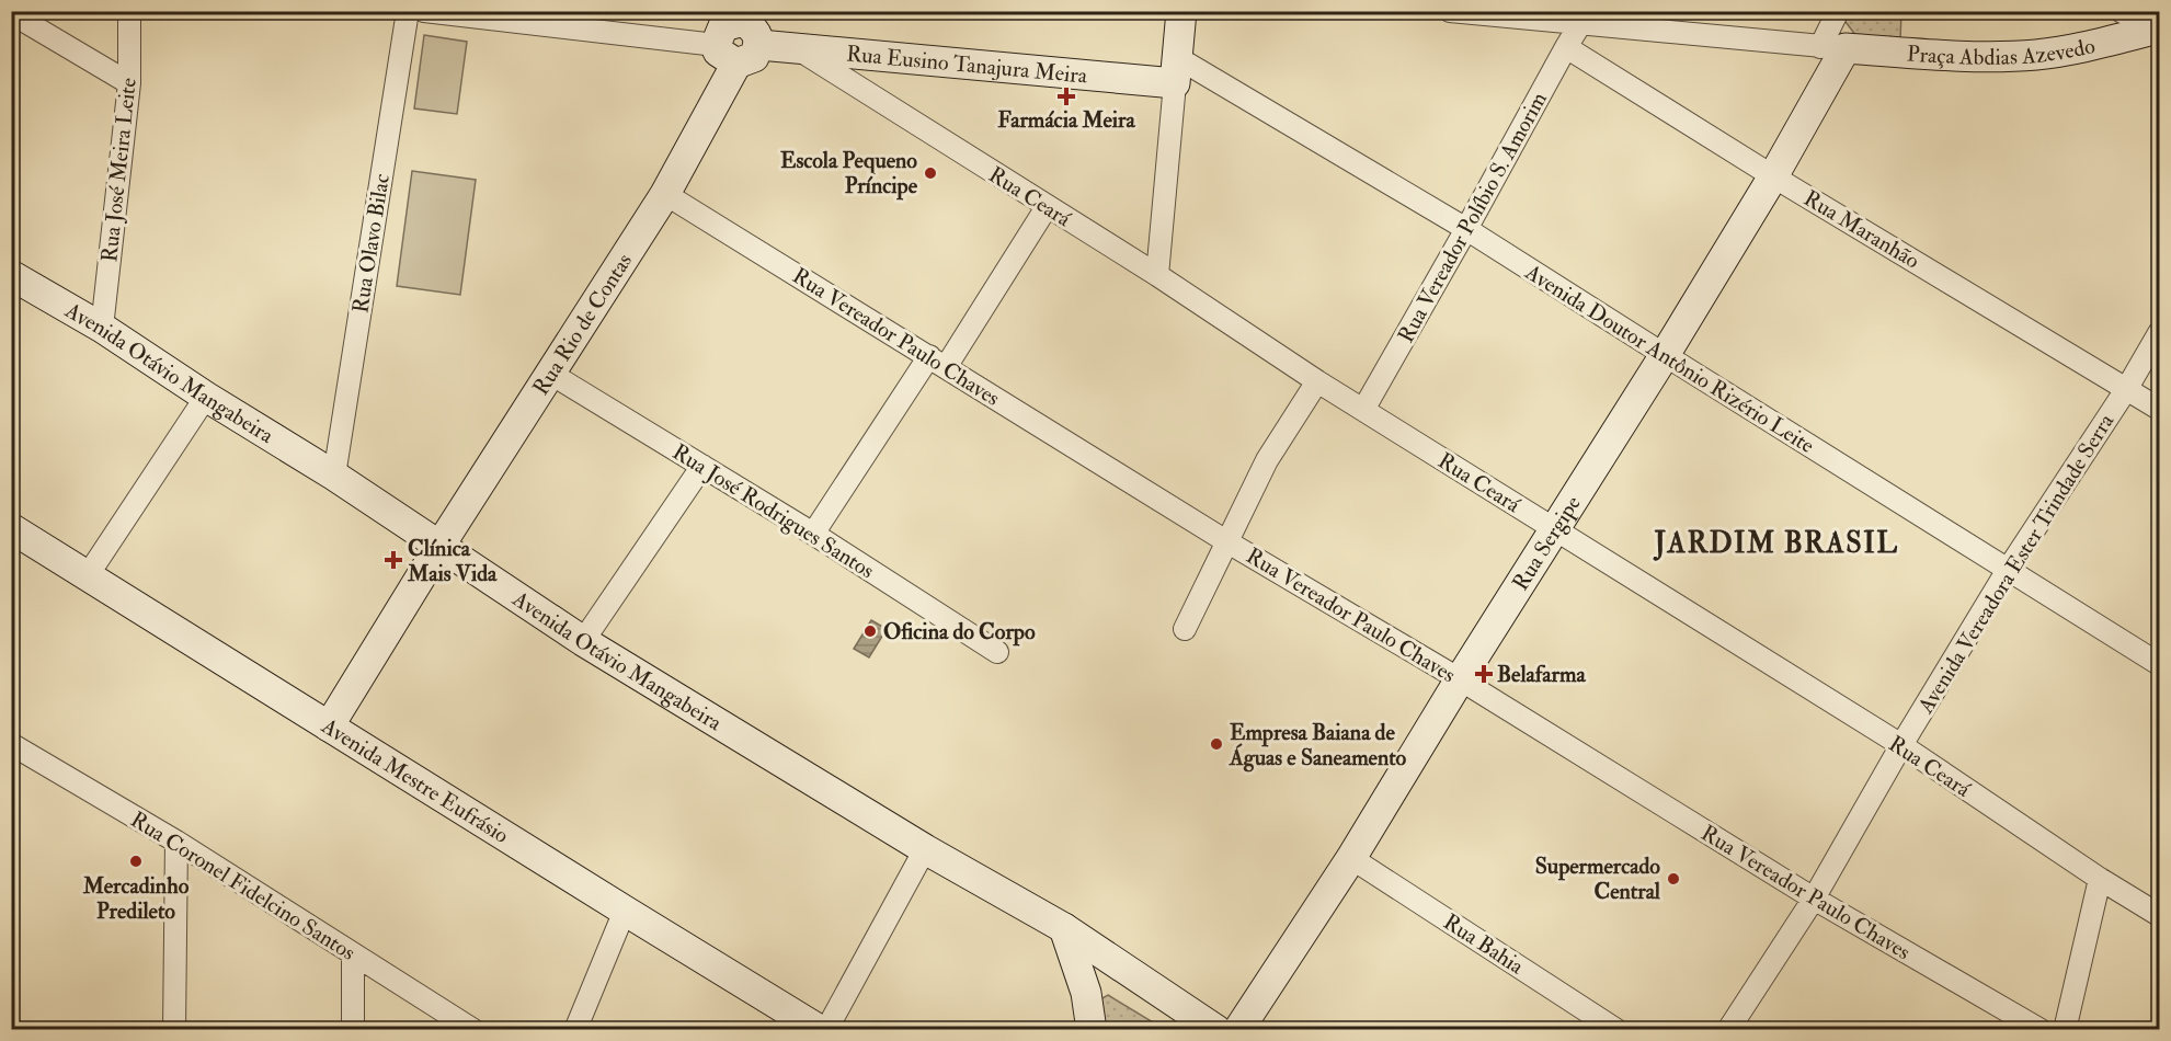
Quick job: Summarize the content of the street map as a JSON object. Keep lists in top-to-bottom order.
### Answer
{
  "streets": {
    "street": [
      "Praça Abdias Azevedo",
      "Rua Eusino Tanajura Meira",
      "Rua José Meira Leite",
      "Rua Ceará",
      "Rua Vereador Políbio S. Amorim",
      "Rua Maranhão",
      "Rua Olavo Bilac",
      "Rua Rio de Contas",
      "Rua Vereador Paulo Chaves",
      "Avenida Doutor Antônio Rizério Leite",
      "Avenida Otávio Mangabeira",
      "Rua José Rodrigues Santos",
      "Rua Sergipe",
      "Avenida Vereadora Ester Trindade Serra",
      "Avenida Mestre Eufrásio",
      "Rua Coronel Fidelcino Santos",
      "Rua Bahia"
    ]
  },
  "crossings": [
    ["Praça Abdias Azevedo", "Rua Sergipe"],
    ["Rua Eusino Tanajura Meira", "Rua Ceará"],
    ["Rua Eusino Tanajura Meira", "Rua Rio de Contas"],
    ["Rua Eusino Tanajura Meira", "Avenida Doutor Antônio Rizério Leite"],
    ["Rua José Meira Leite", "Avenida Otávio Mangabeira"],
    ["Rua Ceará", "Rua Vereador Políbio S. Amorim"],
    ["Rua Ceará", "Rua Sergipe"],
    ["Rua Ceará", "Avenida Vereadora Ester Trindade Serra"],
    ["Rua Vereador Políbio S. Amorim", "Rua Maranhão"],
    ["Rua Vereador Políbio S. Amorim", "Avenida Doutor Antônio Rizério Leite"],
    ["Rua Maranhão", "Rua Sergipe"],
    ["Rua Maranhão", "Avenida Vereadora Ester Trindade Serra"],
    ["Rua Olavo Bilac", "Avenida Otávio Mangabeira"],
    ["Rua Rio de Contas", "Rua Vereador Paulo Chaves"],
    ["Rua Rio de Contas", "Avenida Otávio Mangabeira"],
    ["Rua Rio de Contas", "Rua José Rodrigues Santos"],
    ["Rua Rio de Contas", "Avenida Mestre Eufrásio"],
    ["Rua Vereador Paulo Chaves", "Rua Sergipe"],
    ["Rua Vereador Paulo Chaves", "Avenida Vereadora Ester Trindade Serra"],
    ["Avenida Doutor Antônio Rizério Leite", "Rua Sergipe"],
    ["Avenida Doutor Antônio Rizério Leite", "Avenida Vereadora Ester Trindade Serra"],
    ["Rua Sergipe", "Rua Bahia"]
  ],
  "districts": ["JARDIM BRASIL"],
  "places": {
    "health": ["Farmácia Meira", "Clínica Mais Vida", "Belafarma"],
    "other": [
      "Escola Pequeno Príncipe",
      "Oficina do Corpo",
      "Empresa Baiana de Águas e Saneamento",
      "Mercadinho Predileto",
      "Supermercado Central"
    ]
  }
}
